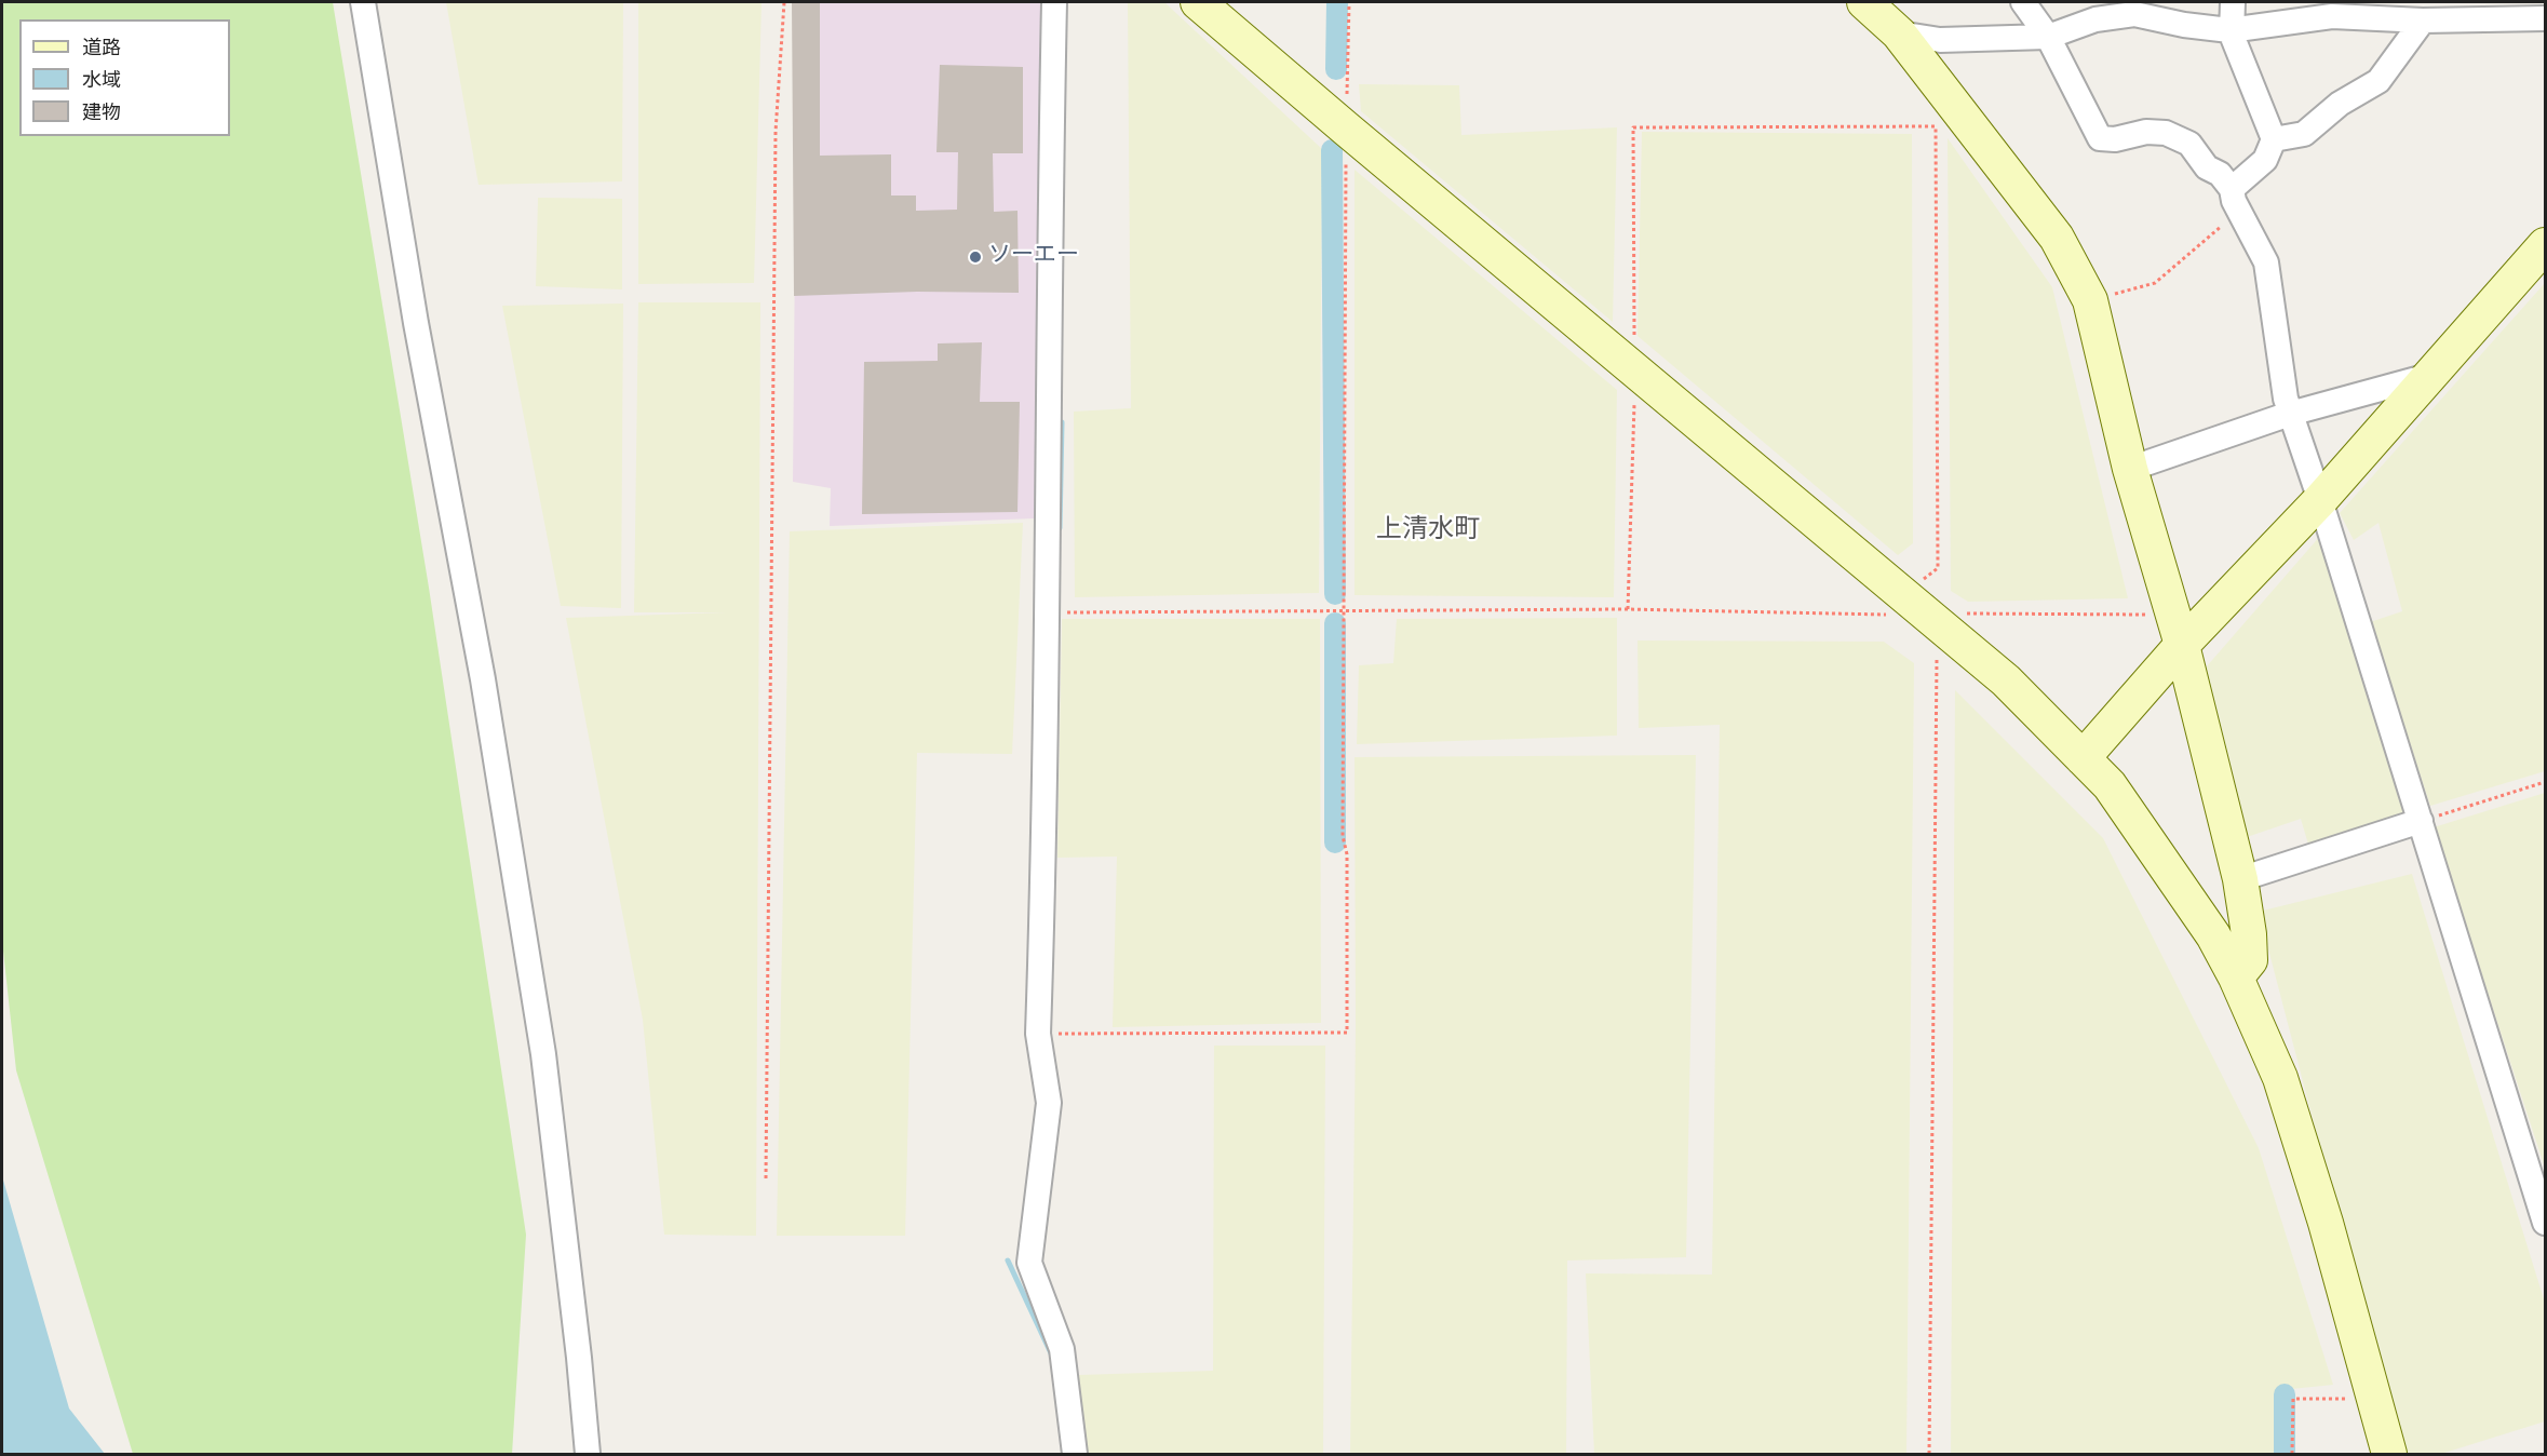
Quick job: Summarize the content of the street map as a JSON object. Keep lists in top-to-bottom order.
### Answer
{
  "districts": ["上清水町"],
  "places": ["ソーエー"],
  "legend": ["道路", "水域", "建物"]
}
